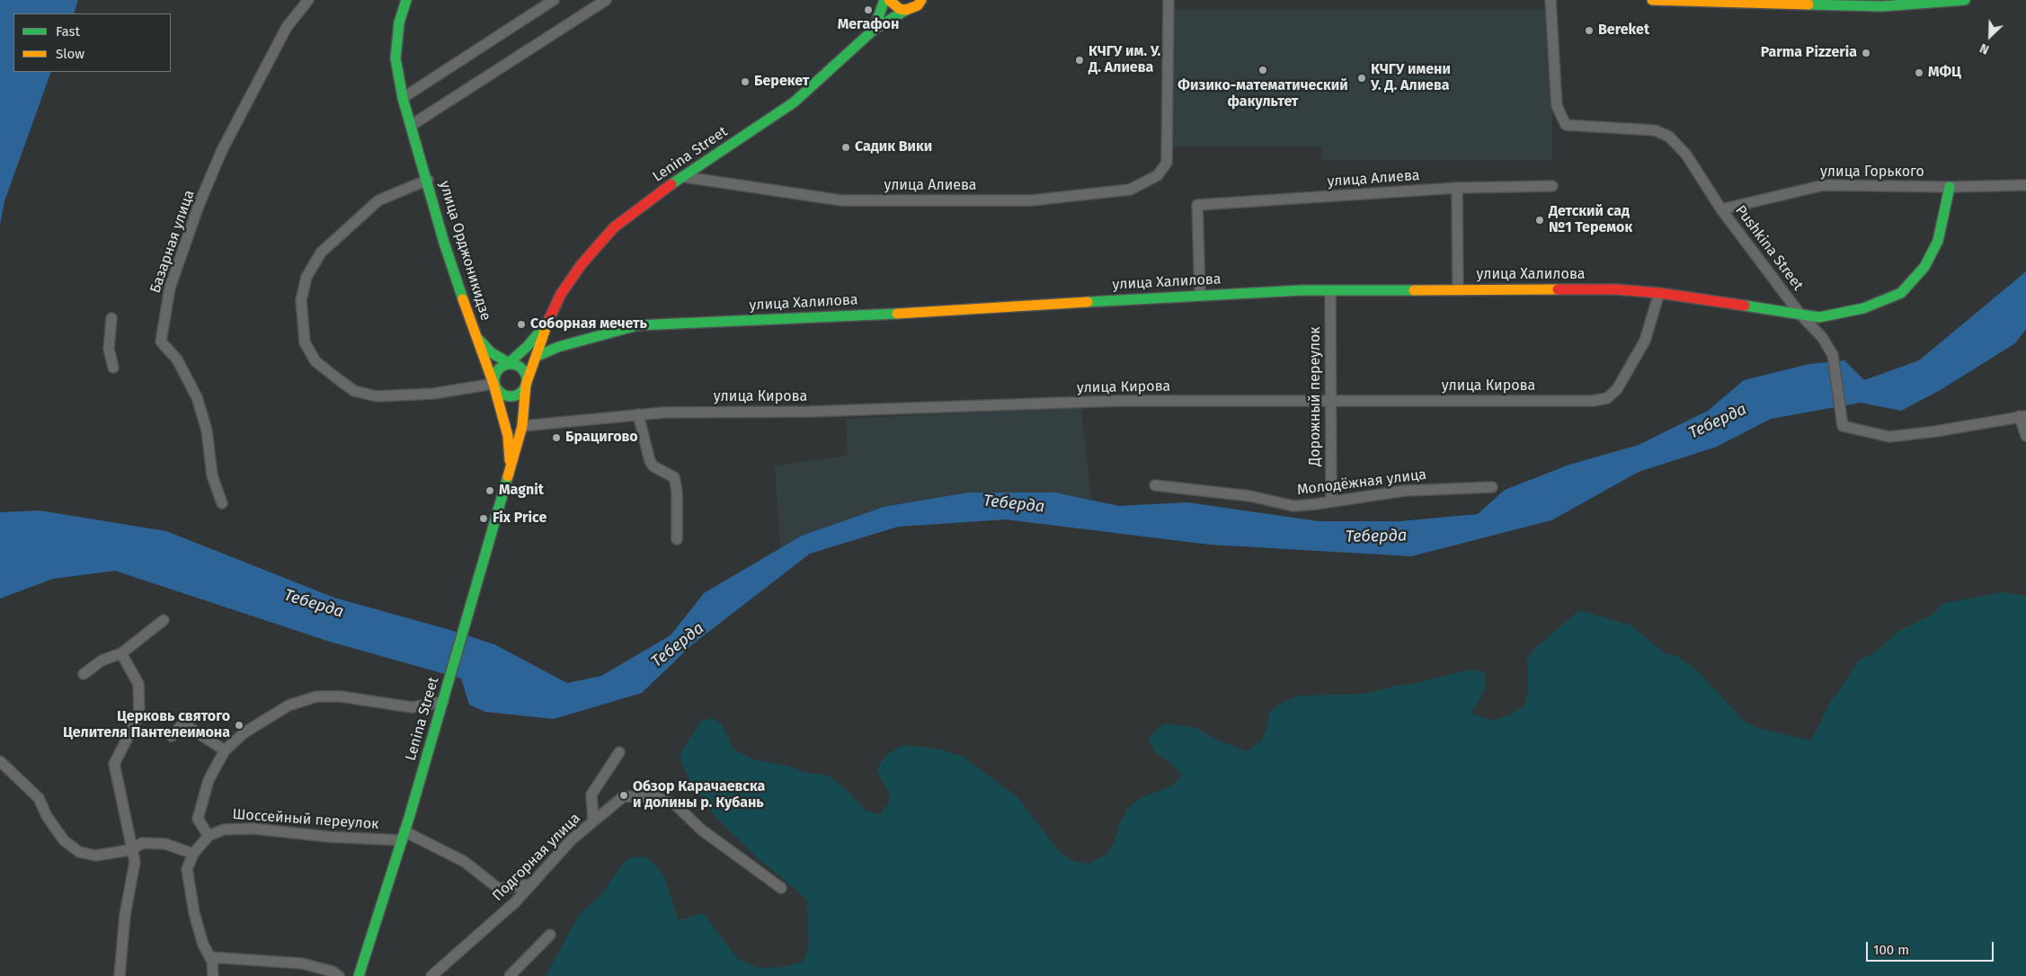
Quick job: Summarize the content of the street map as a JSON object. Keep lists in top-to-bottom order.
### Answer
{
  "streets": {
    "street": [
      "Lenina Street",
      "улица Горького",
      "улица Алиева",
      "Базарная улица",
      "Pushkina Street",
      "улица Орджоникидзе",
      "улица Халилова",
      "улица Кирова",
      "Дорожный переулок",
      "Молодёжная улица",
      "Шоссейный переулок",
      "Подгорная улица"
    ]
  },
  "crossings": [
    ["Lenina Street", "улица Алиева"],
    ["Lenina Street", "улица Орджоникидзе"],
    ["Lenina Street", "улица Халилова"],
    ["Lenina Street", "улица Кирова"],
    ["Lenina Street", "Шоссейный переулок"],
    ["улица Горького", "Pushkina Street"],
    ["улица Горького", "улица Халилова"],
    ["улица Алиева", "улица Халилова"],
    ["Pushkina Street", "улица Халилова"],
    ["улица Халилова", "улица Кирова"],
    ["улица Халилова", "Дорожный переулок"],
    ["улица Кирова", "Дорожный переулок"],
    ["Дорожный переулок", "Молодёжная улица"],
    ["Шоссейный переулок", "Подгорная улица"]
  ],
  "water": ["Теберда"],
  "places": [
    "Мегафон",
    "Bereket",
    "Parma Pizzeria",
    "КЧГУ им. У. Д. Алиева",
    "Физико-математический факультет",
    "МФЦ",
    "КЧГУ имени У. Д. Алиева",
    "Берекет",
    "Садик Вики",
    "Детский сад №1 Теремок",
    "Соборная мечеть",
    "Брацигово",
    "Magnit",
    "Fix Price",
    "Церковь святого Целителя Пантелеимона",
    "Обзор Карачаевска и долины р. Кубань"
  ],
  "legend": ["Fast", "Slow"],
  "scale_bar": "100 m",
  "north": "bottom left"
}
